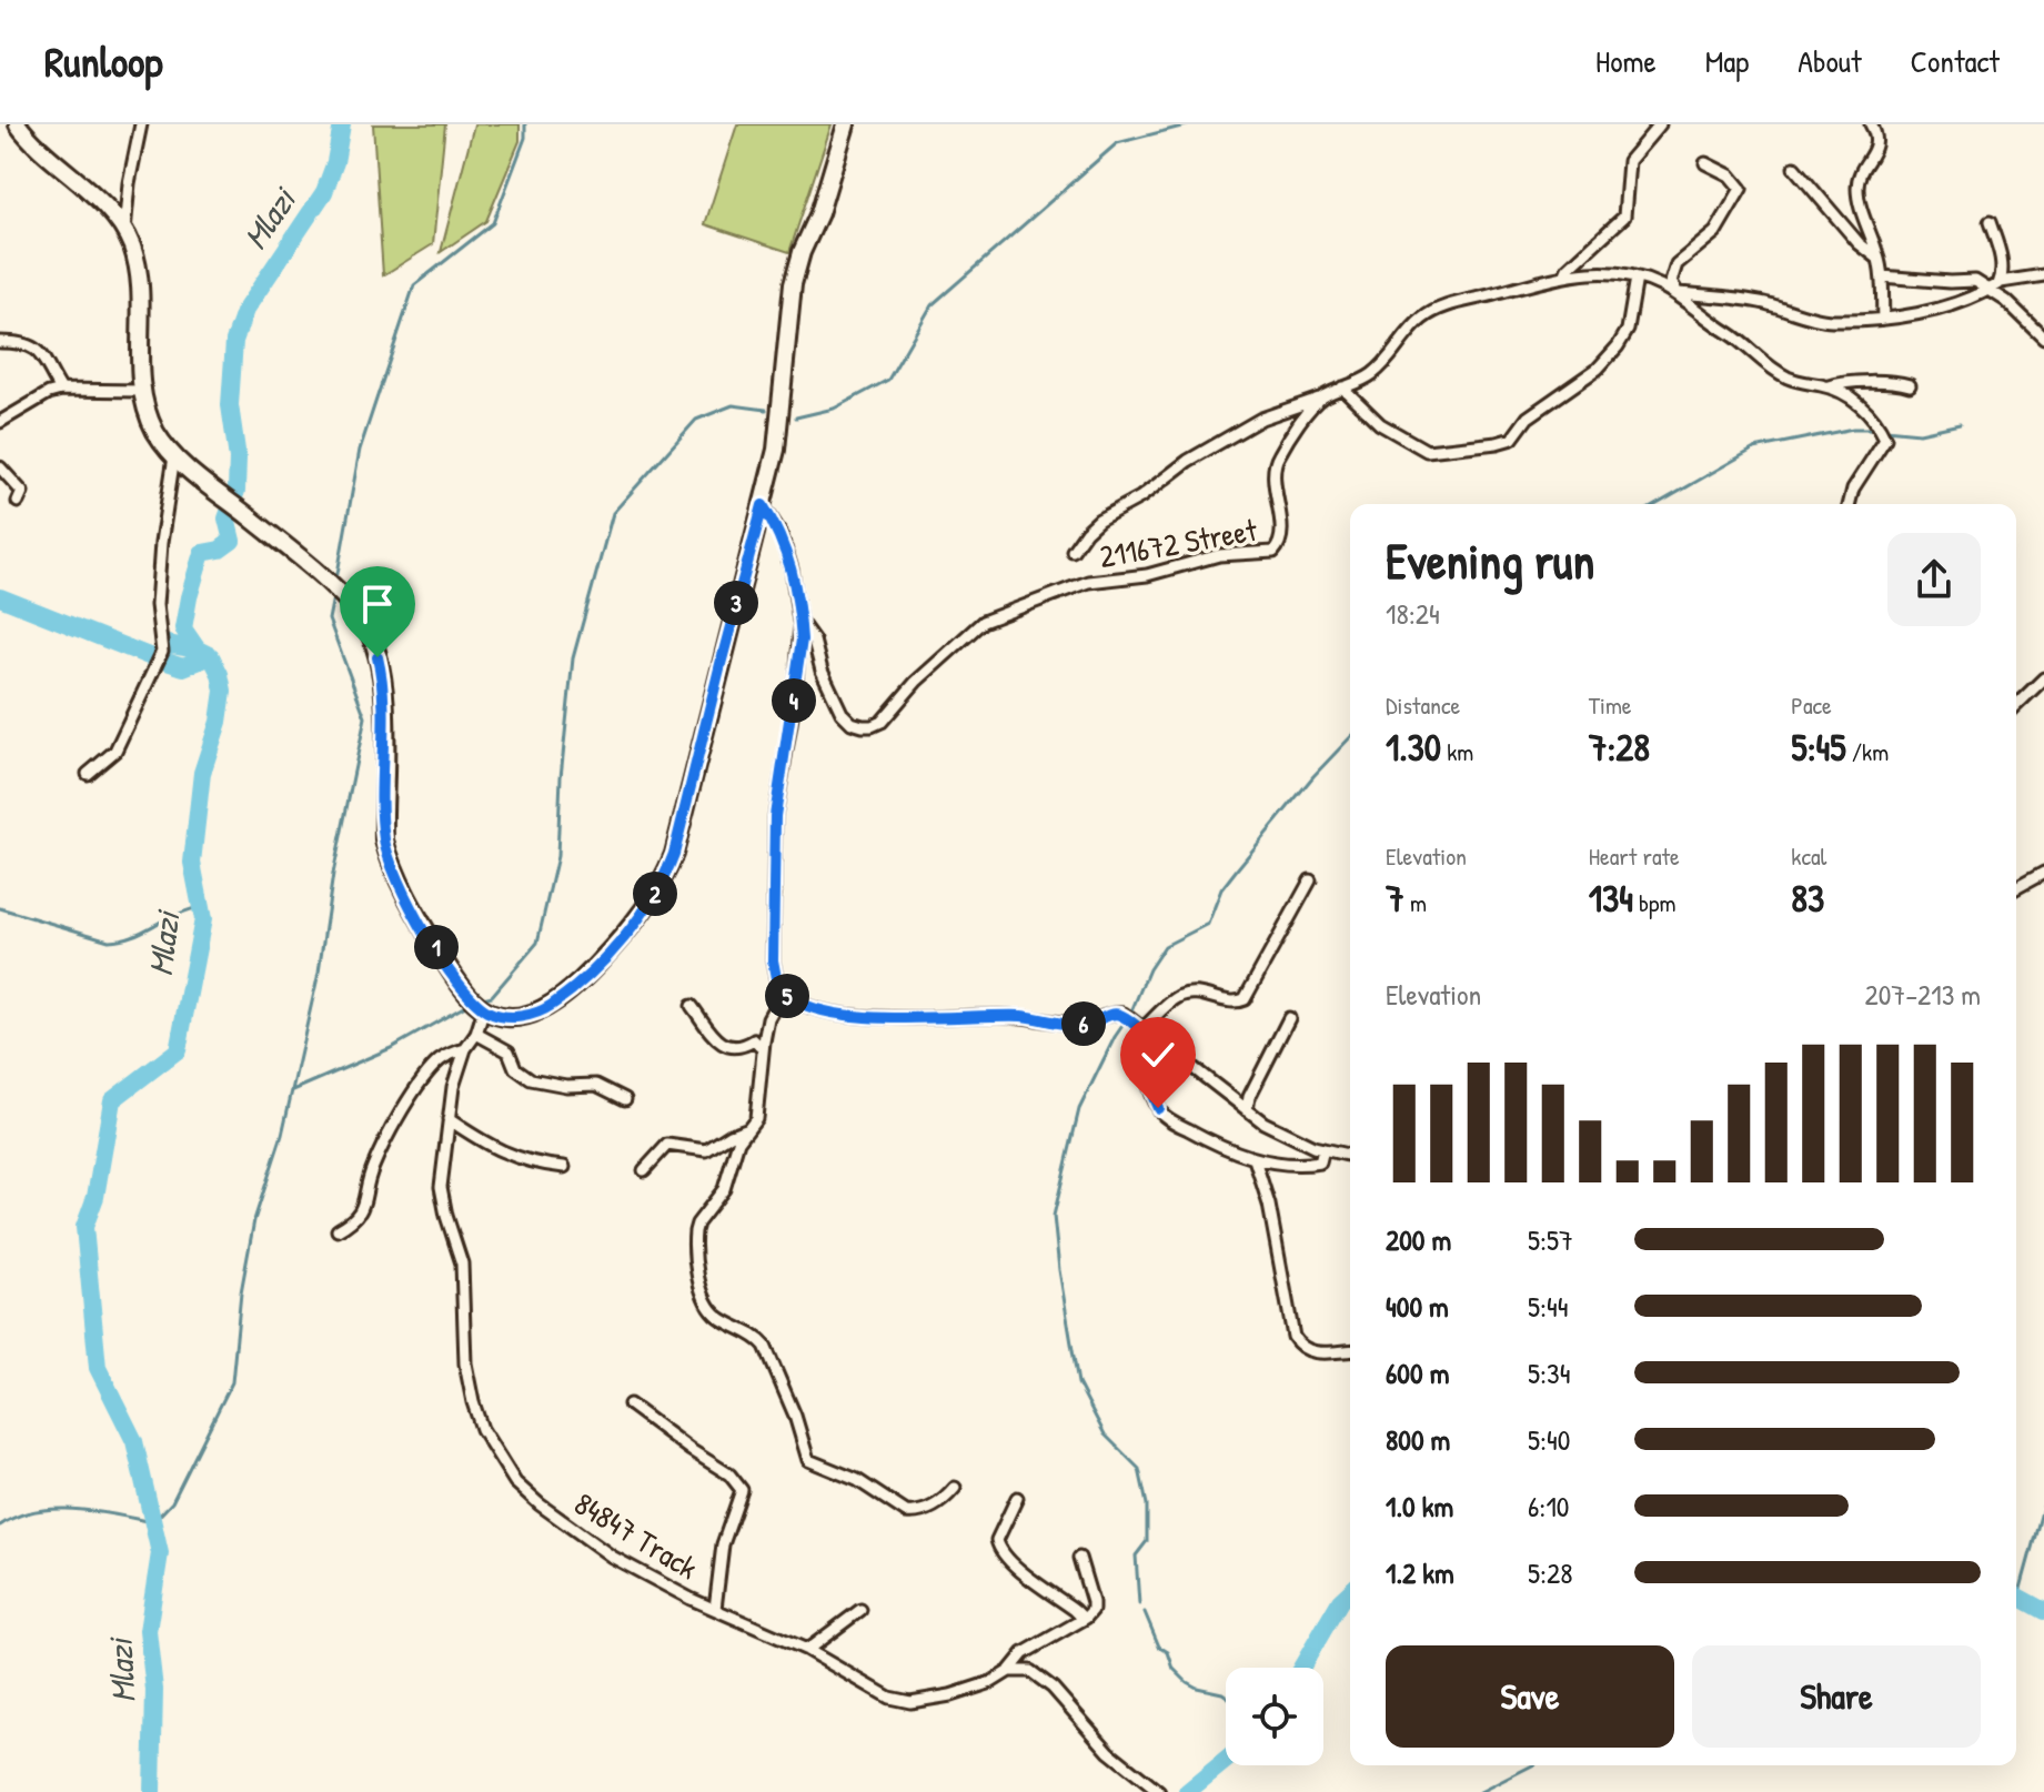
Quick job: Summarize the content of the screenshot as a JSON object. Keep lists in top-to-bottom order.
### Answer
{
  "streets": {
    "street": ["211672 Street", "84847 Track"]
  },
  "water": ["Mlazi"],
  "page": {
    "header": "Runloop",
    "nav": [
      "Home",
      "Map",
      "About",
      "Contact"
    ],
    "heading": ["Evening run", "18:24"],
    "pins": [
      "3",
      "4",
      "2",
      "1",
      "5",
      "6"
    ],
    "stats": [
      ["Distance", "1.30 km"],
      ["Time", "7:28"],
      ["Pace", "5:45 /km"],
      ["Elevation", "7 m"],
      ["Heart rate", "134 bpm"],
      ["kcal", "83"]
    ],
    "chart": ["Elevation", "207–213 m"],
    "list": [
      {
        "name": "200 m",
        "note": "5:57"
      },
      {
        "name": "400 m",
        "note": "5:44"
      },
      {
        "name": "600 m",
        "note": "5:34"
      },
      {
        "name": "800 m",
        "note": "5:40"
      },
      {
        "name": "1.0 km",
        "note": "6:10"
      },
      {
        "name": "1.2 km",
        "note": "5:28"
      }
    ],
    "buttons": ["Save", "Share"]
  }
}
